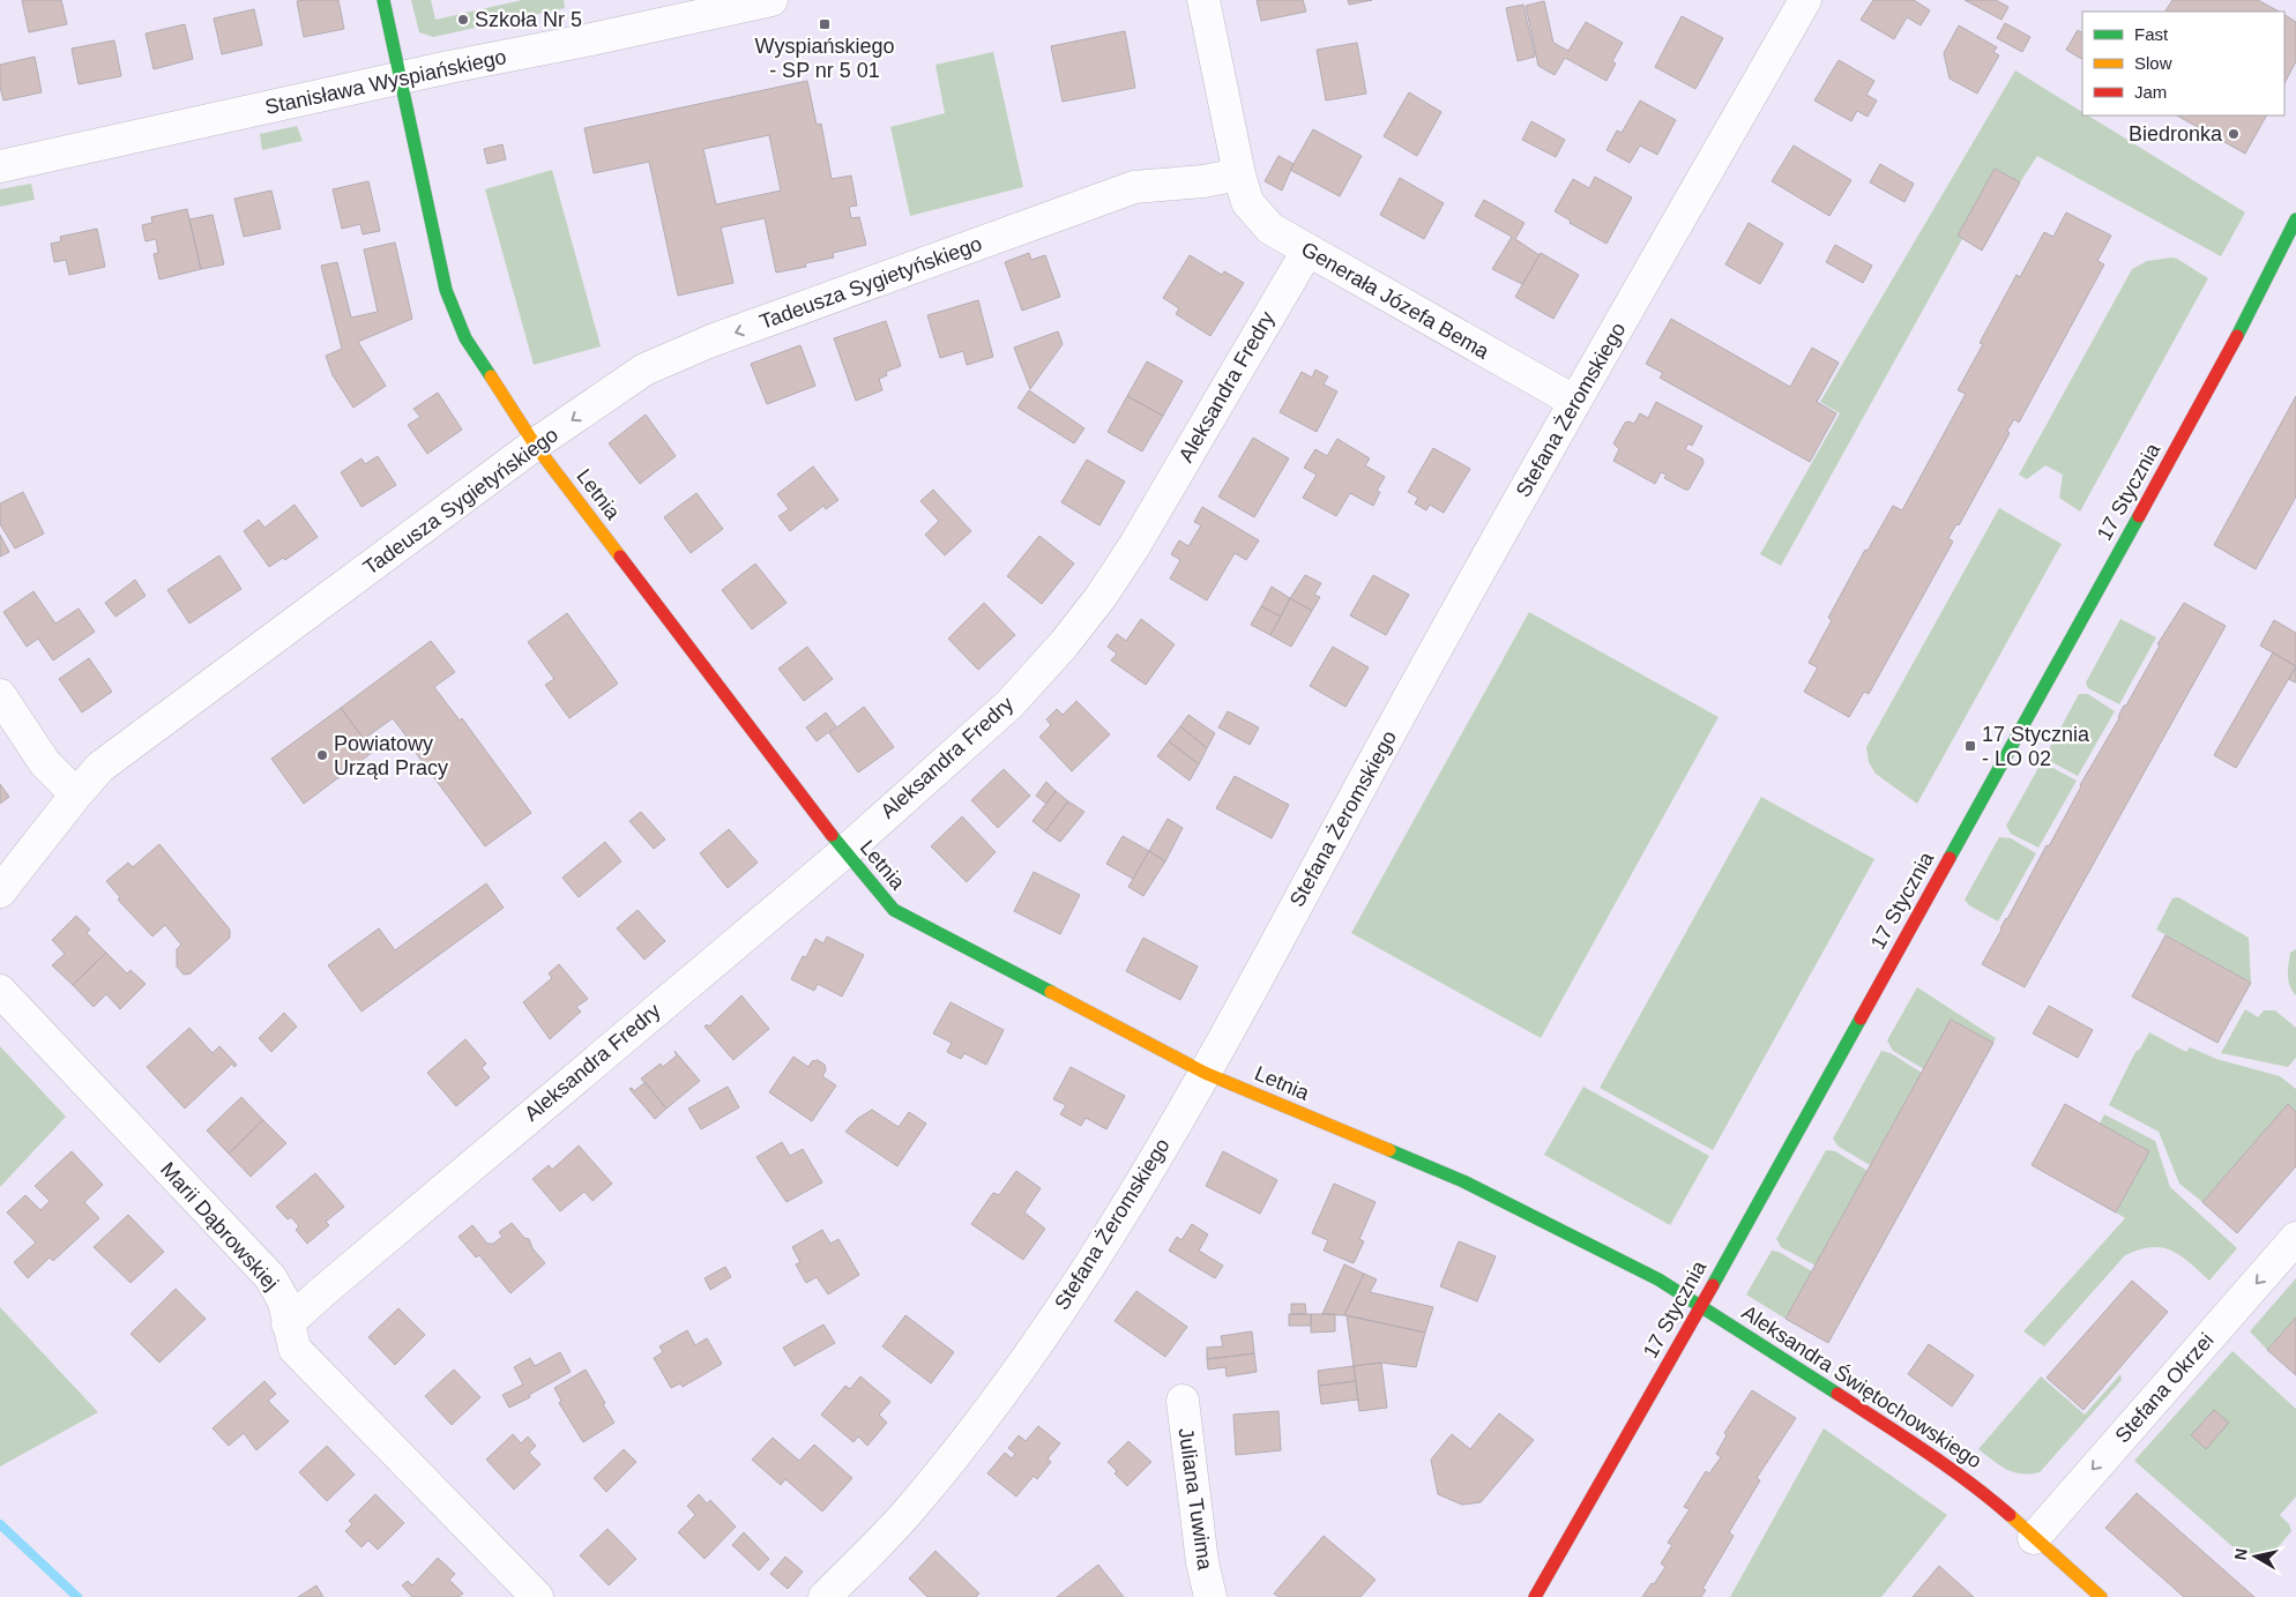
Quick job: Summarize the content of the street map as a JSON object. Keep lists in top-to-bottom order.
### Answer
{
  "streets": {
    "street": [
      "Stanisława Wyspiańskiego",
      "Tadeusza Sygietyńskiego",
      "Generała Józefa Bema",
      "Aleksandra Fredry",
      "Stefana Żeromskiego",
      "17 Stycznia",
      "Letnia",
      "Marii Dąbrowskiej",
      "Aleksandra Świętochowskiego",
      "Stefana Okrzei",
      "Juliana Tuwima"
    ]
  },
  "crossings": [
    ["Stanisława Wyspiańskiego", "Letnia"],
    ["Tadeusza Sygietyńskiego", "Generała Józefa Bema"],
    ["Tadeusza Sygietyńskiego", "Letnia"],
    ["Generała Józefa Bema", "Aleksandra Fredry"],
    ["Generała Józefa Bema", "Stefana Żeromskiego"],
    ["Aleksandra Fredry", "Letnia"],
    ["Aleksandra Fredry", "Marii Dąbrowskiej"],
    ["Stefana Żeromskiego", "Letnia"],
    ["17 Stycznia", "Letnia"],
    ["17 Stycznia", "Aleksandra Świętochowskiego"],
    ["Letnia", "Aleksandra Świętochowskiego"],
    ["Aleksandra Świętochowskiego", "Stefana Okrzei"]
  ],
  "one_way": ["Tadeusza Sygietyńskiego", "Stefana Okrzei"],
  "places": {
    "other": ["Szkoła Nr 5", "Biedronka", "Powiatowy Urząd Pracy"],
    "transit": ["Wyspiańskiego - SP nr 5 01", "17 Stycznia - LO 02"]
  },
  "legend": ["Fast", "Slow", "Jam"],
  "north": "left"
}
